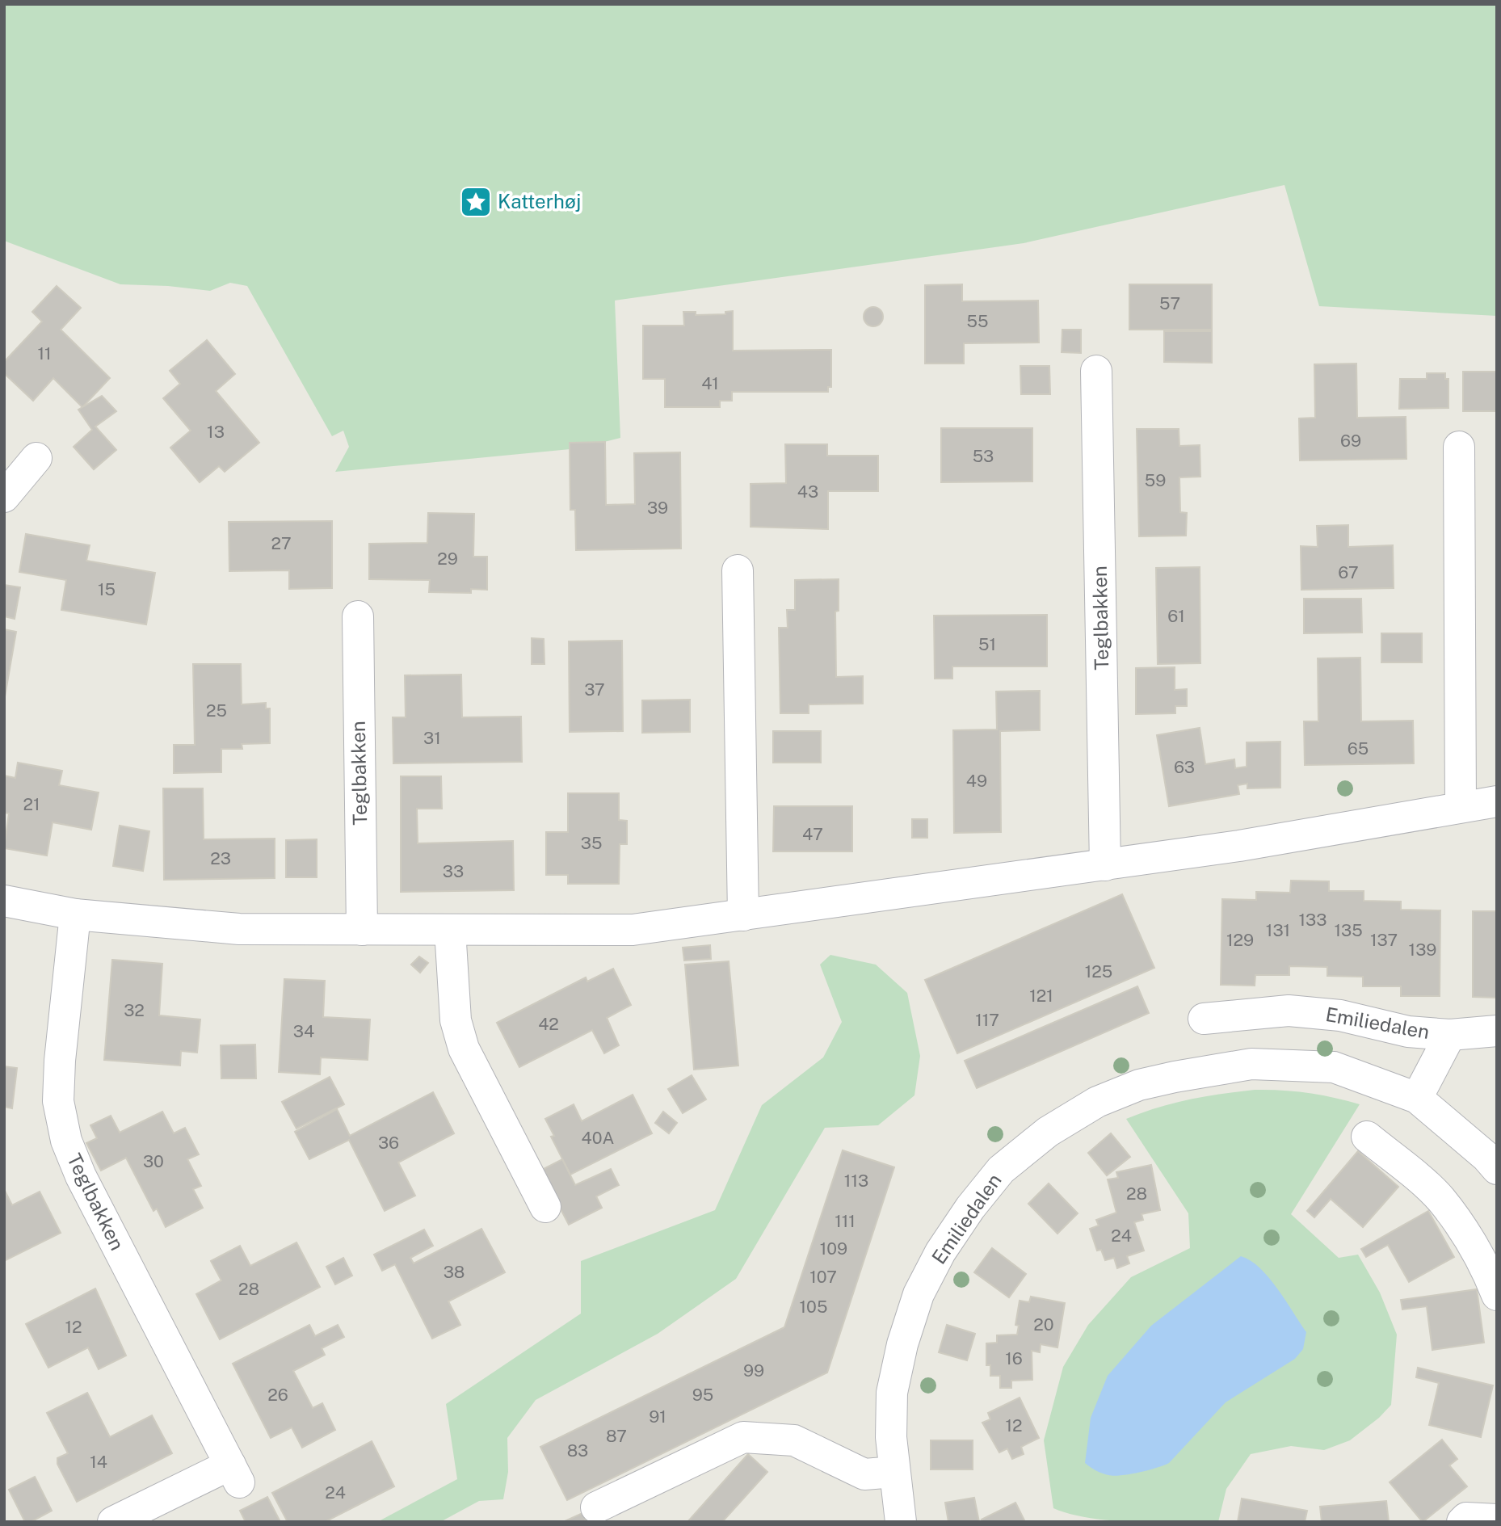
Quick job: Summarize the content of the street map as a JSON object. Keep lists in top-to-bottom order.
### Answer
{
  "streets": {
    "street": ["Teglbakken", "Emiliedalen"]
  },
  "places": {
    "place": ["Katterhøj"]
  },
  "house_numbers": [
    "57",
    "55",
    "11",
    "41",
    "13",
    "69",
    "53",
    "59",
    "43",
    "39",
    "27",
    "29",
    "67",
    "15",
    "61",
    "51",
    "37",
    "25",
    "31",
    "65",
    "63",
    "49",
    "21",
    "47",
    "35",
    "23",
    "33",
    "133",
    "131",
    "135",
    "129",
    "137",
    "139",
    "125",
    "121",
    "32",
    "117",
    "42",
    "34",
    "40A",
    "36",
    "30",
    "113",
    "28",
    "111",
    "24",
    "109",
    "38",
    "107",
    "28",
    "105",
    "20",
    "12",
    "16",
    "99",
    "26",
    "95",
    "91",
    "12",
    "87",
    "83",
    "14",
    "24"
  ]
}
